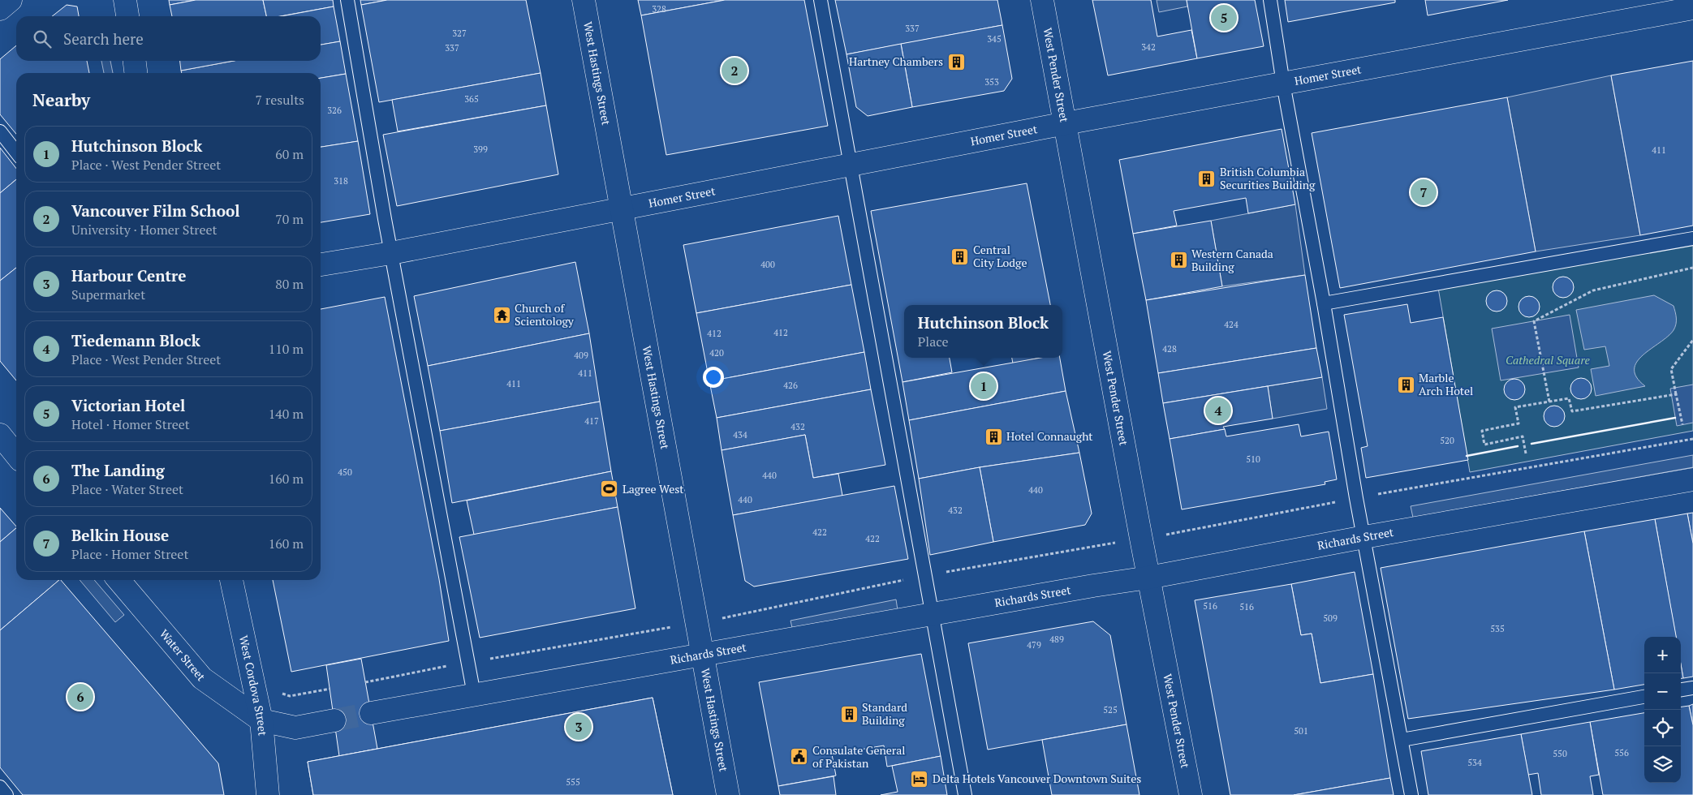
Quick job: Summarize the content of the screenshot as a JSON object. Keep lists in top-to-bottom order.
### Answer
{
  "streets": {
    "street": [
      "West Hastings Street",
      "West Pender Street",
      "Homer Street",
      "Richards Street",
      "Water Street",
      "West Cordova Street"
    ]
  },
  "crossings": [
    ["West Hastings Street", "Homer Street"],
    ["West Hastings Street", "Richards Street"],
    ["West Pender Street", "Homer Street"],
    ["West Pender Street", "Richards Street"],
    ["Water Street", "West Cordova Street"]
  ],
  "parks": ["Cathedral Square"],
  "places": {
    "building": [
      "Hartney Chambers",
      "British Columbia Securities Building",
      "Central City Lodge",
      "Western Canada Building",
      "Marble Arch Hotel",
      "Hotel Connaught",
      "Standard Building"
    ],
    "temple": ["Church of Scientology"],
    "sports": ["Lagree West"],
    "public building": ["Consulate General of Pakistan"],
    "hotel": ["Delta Hotels Vancouver Downtown Suites"]
  },
  "house_numbers": [
    "328",
    "337",
    "327",
    "345",
    "342",
    "337",
    "353",
    "365",
    "326",
    "399",
    "411",
    "318",
    "400",
    "424",
    "412",
    "412",
    "428",
    "420",
    "409",
    "411",
    "411",
    "426",
    "417",
    "432",
    "434",
    "520",
    "510",
    "450",
    "440",
    "440",
    "440",
    "432",
    "422",
    "422",
    "516",
    "516",
    "509",
    "535",
    "489",
    "479",
    "525",
    "501",
    "556",
    "550",
    "534",
    "555"
  ],
  "page": {
    "pins": [
      "5",
      "2",
      "7",
      "1",
      "4",
      "6",
      "3"
    ],
    "search": "Search here",
    "heading": ["Nearby", "7 results"],
    "list": [
      {
        "mark": "1",
        "name": "Hutchinson Block",
        "note": "Place · West Pender Street",
        "value": "60 m"
      },
      {
        "mark": "2",
        "name": "Vancouver Film School",
        "note": "University · Homer Street",
        "value": "70 m"
      },
      {
        "mark": "3",
        "name": "Harbour Centre",
        "note": "Supermarket",
        "value": "80 m"
      },
      {
        "mark": "4",
        "name": "Tiedemann Block",
        "note": "Place · West Pender Street",
        "value": "110 m"
      },
      {
        "mark": "5",
        "name": "Victorian Hotel",
        "note": "Hotel · Homer Street",
        "value": "140 m"
      },
      {
        "mark": "6",
        "name": "The Landing",
        "note": "Place · Water Street",
        "value": "160 m"
      },
      {
        "mark": "7",
        "name": "Belkin House",
        "note": "Place · Homer Street",
        "value": "160 m"
      }
    ],
    "popup": ["Hutchinson Block", "Place"],
    "map_buttons": ["+", "−"]
  }
}
